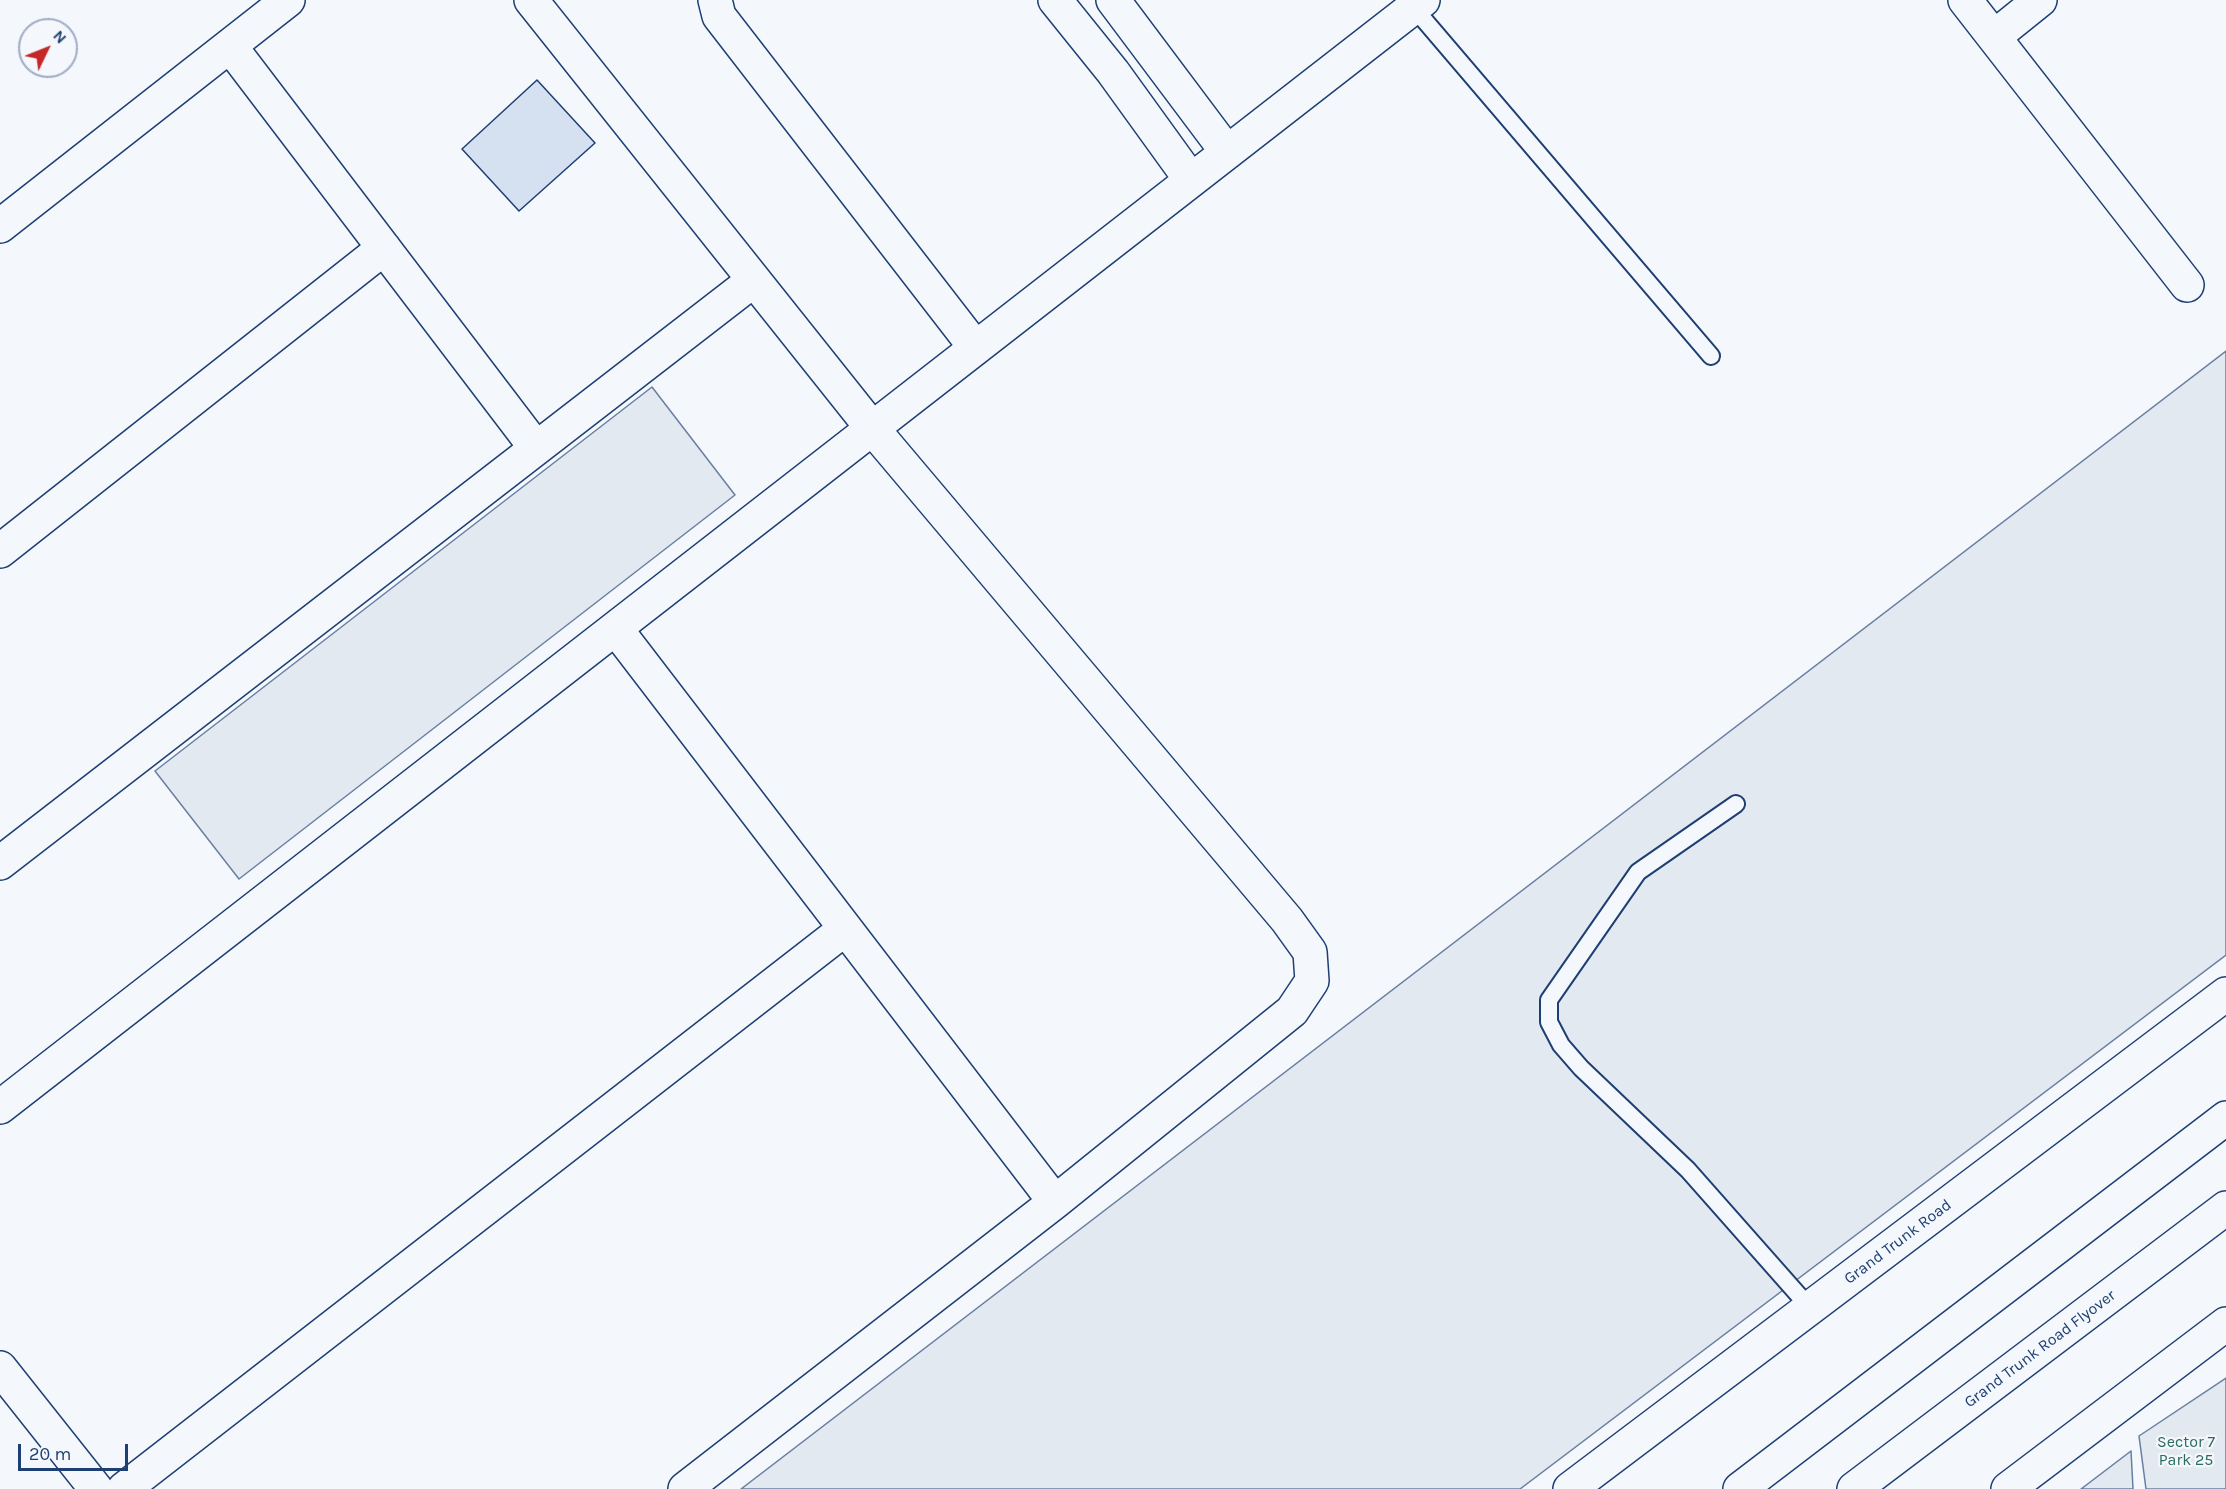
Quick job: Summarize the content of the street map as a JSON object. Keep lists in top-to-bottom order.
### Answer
{
  "streets": {
    "main road": ["Grand Trunk Road", "Grand Trunk Road Flyover"]
  },
  "parks": ["Sector 7 Park 25"],
  "scale_bar": "20 m",
  "north": "top right"
}
